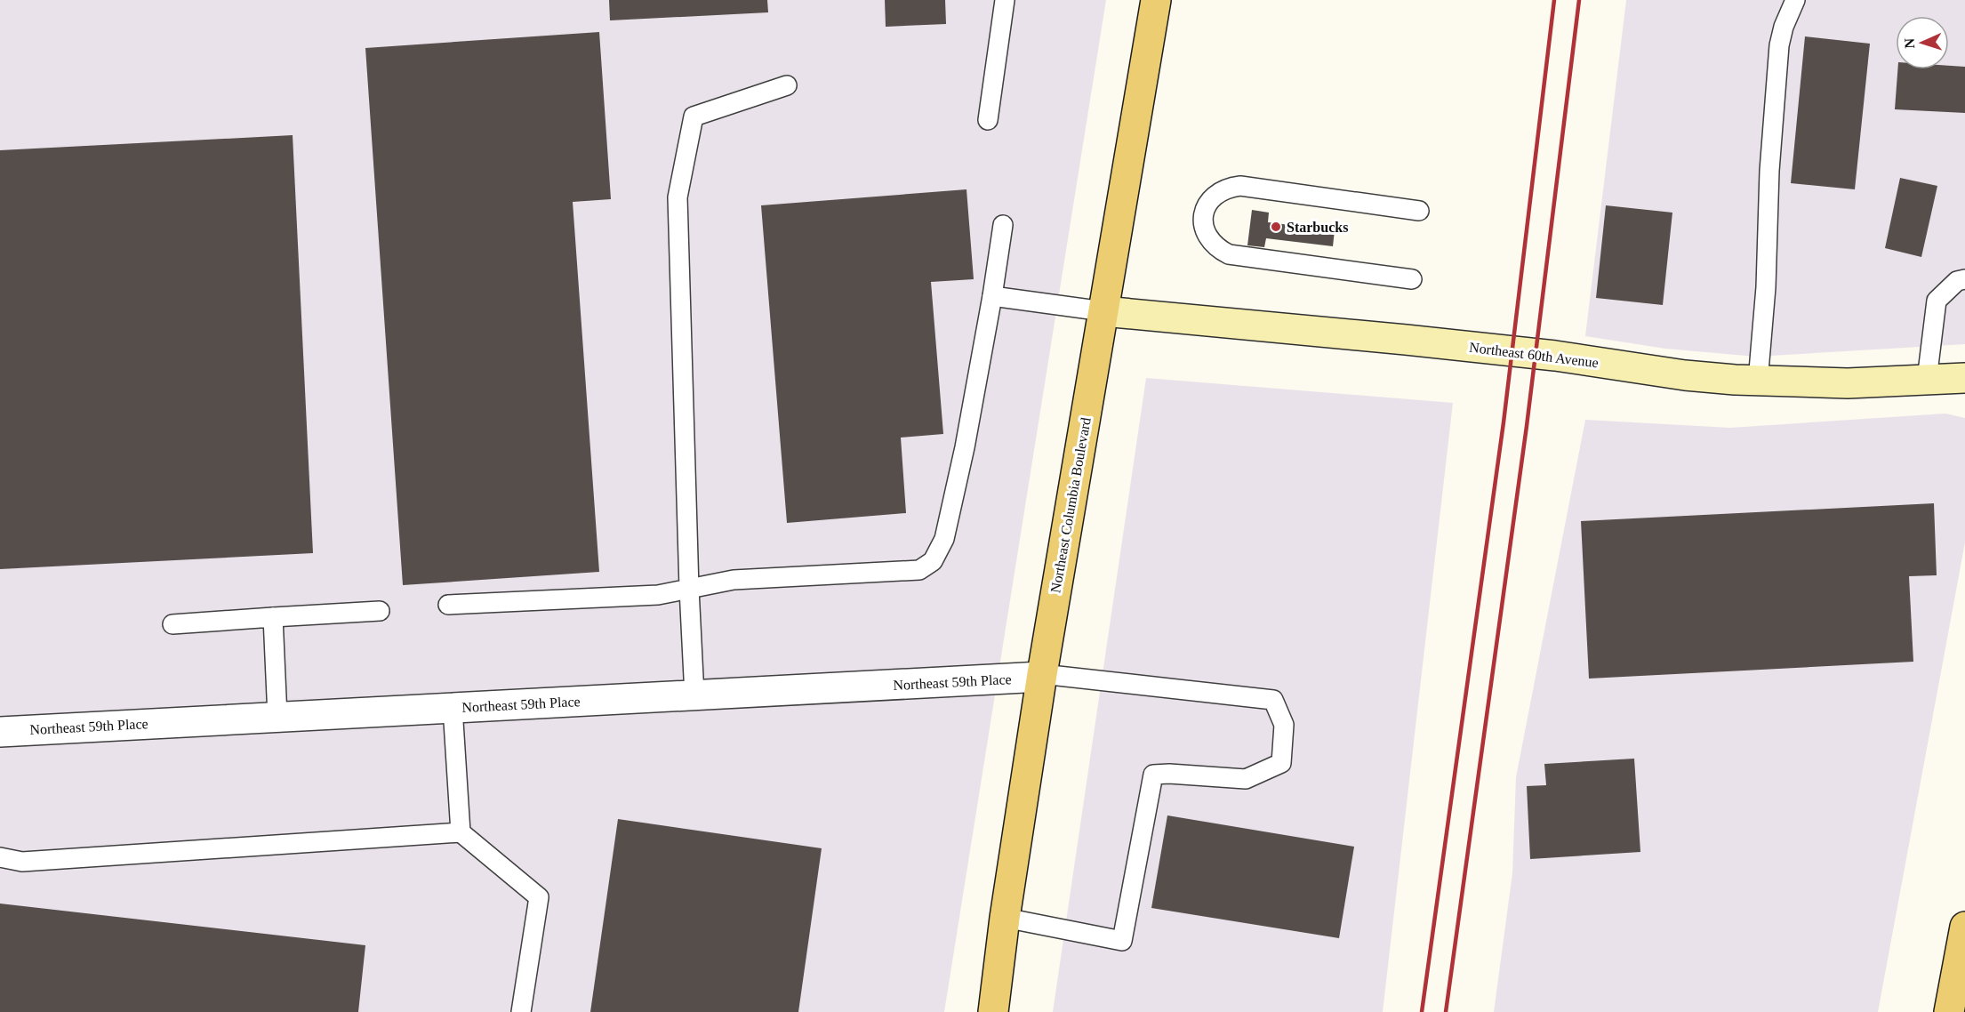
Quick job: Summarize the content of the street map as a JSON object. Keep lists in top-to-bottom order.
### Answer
{
  "streets": {
    "main road": ["Northeast Columbia Boulevard"],
    "street": ["Northeast 60th Avenue", "Northeast 59th Place"]
  },
  "crossings": [
    ["Northeast 60th Avenue", "Northeast Columbia Boulevard"],
    ["Northeast Columbia Boulevard", "Northeast 59th Place"]
  ],
  "places": ["Starbucks"],
  "north": "left"
}
